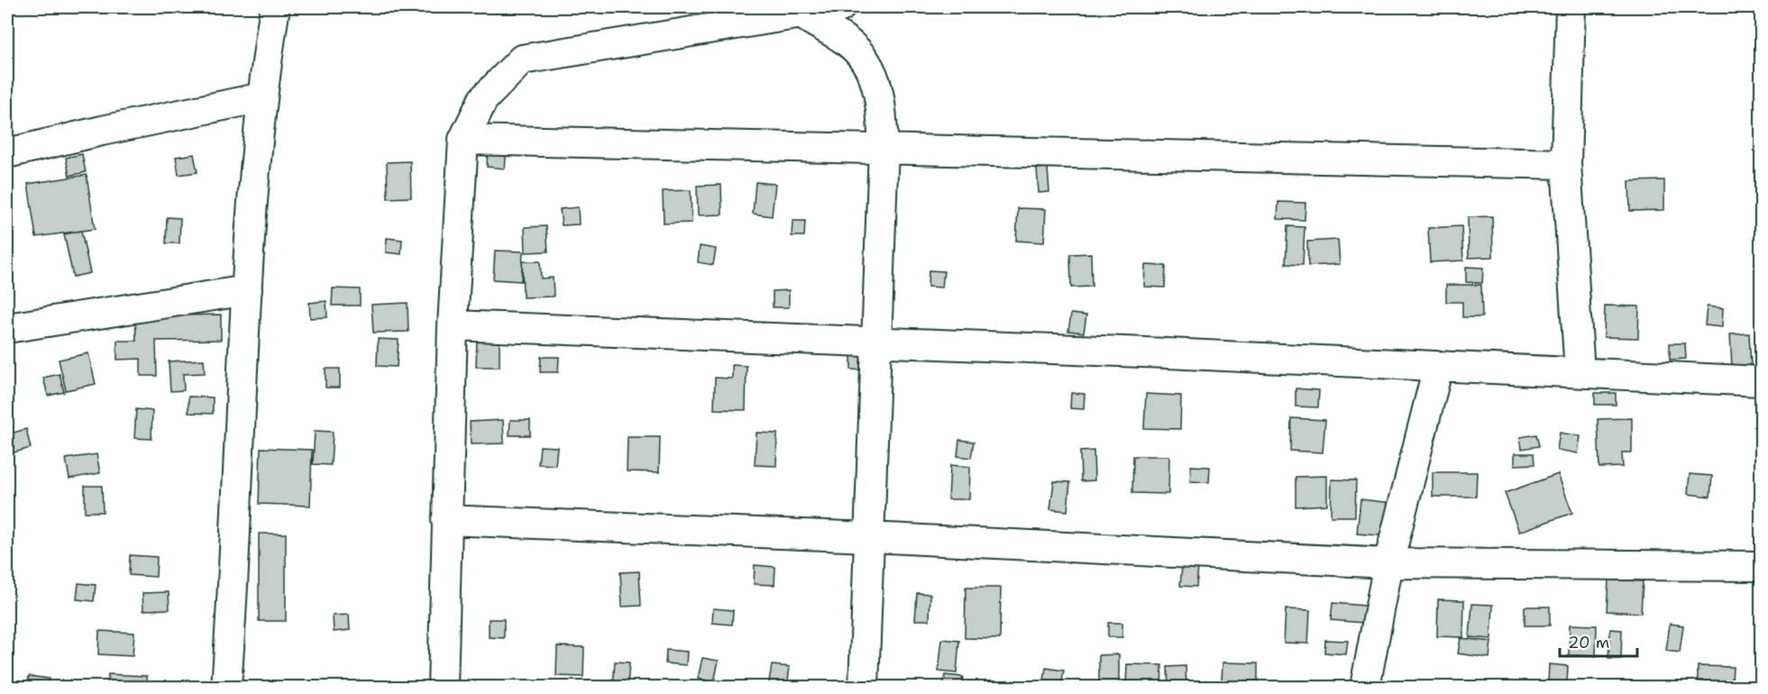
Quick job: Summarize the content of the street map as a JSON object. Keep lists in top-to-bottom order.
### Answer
{
  "scale_bar": "20 m"
}
